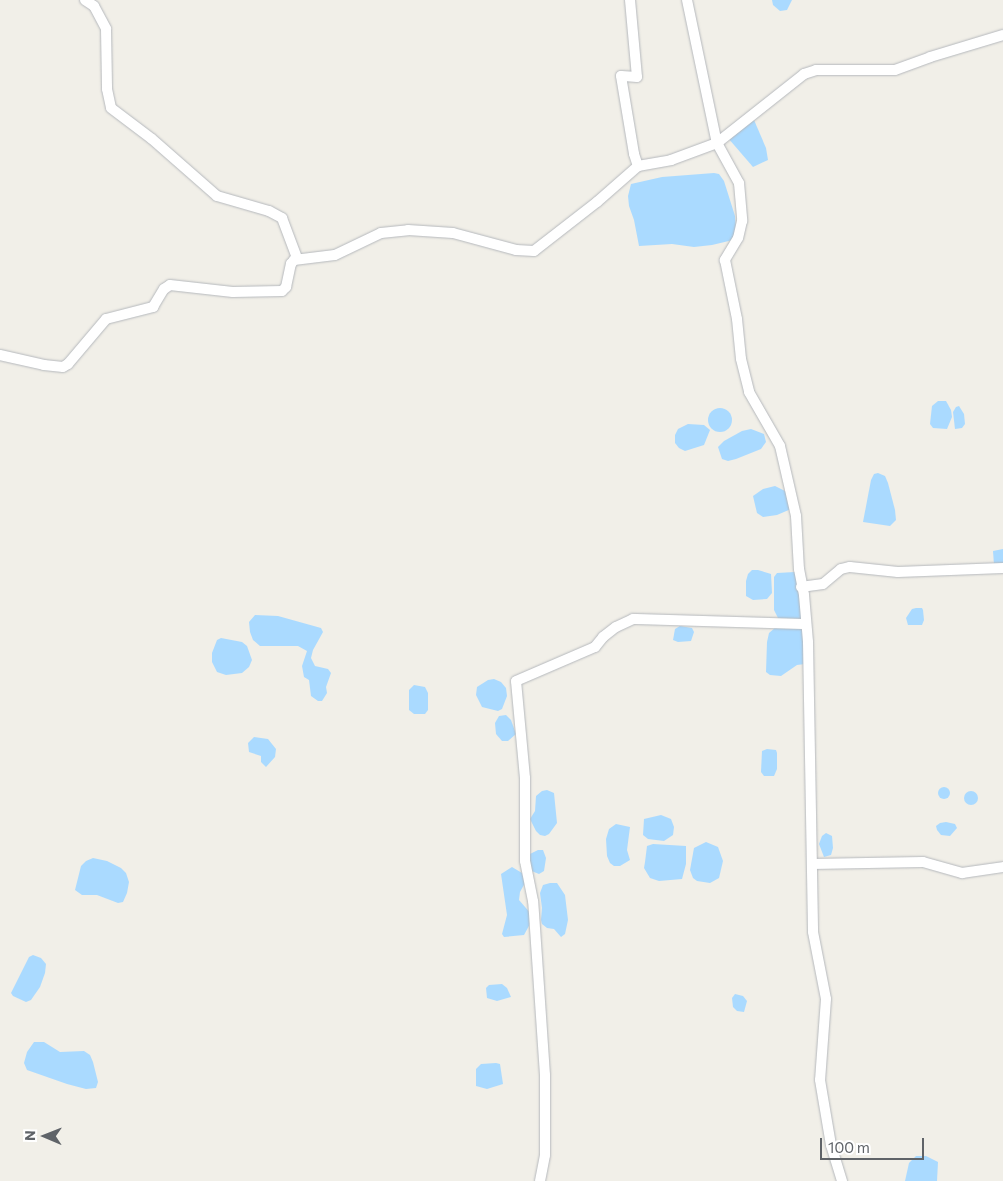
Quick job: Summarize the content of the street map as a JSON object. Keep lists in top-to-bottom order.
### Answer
{
  "scale_bar": "100 m",
  "north": "left"
}
